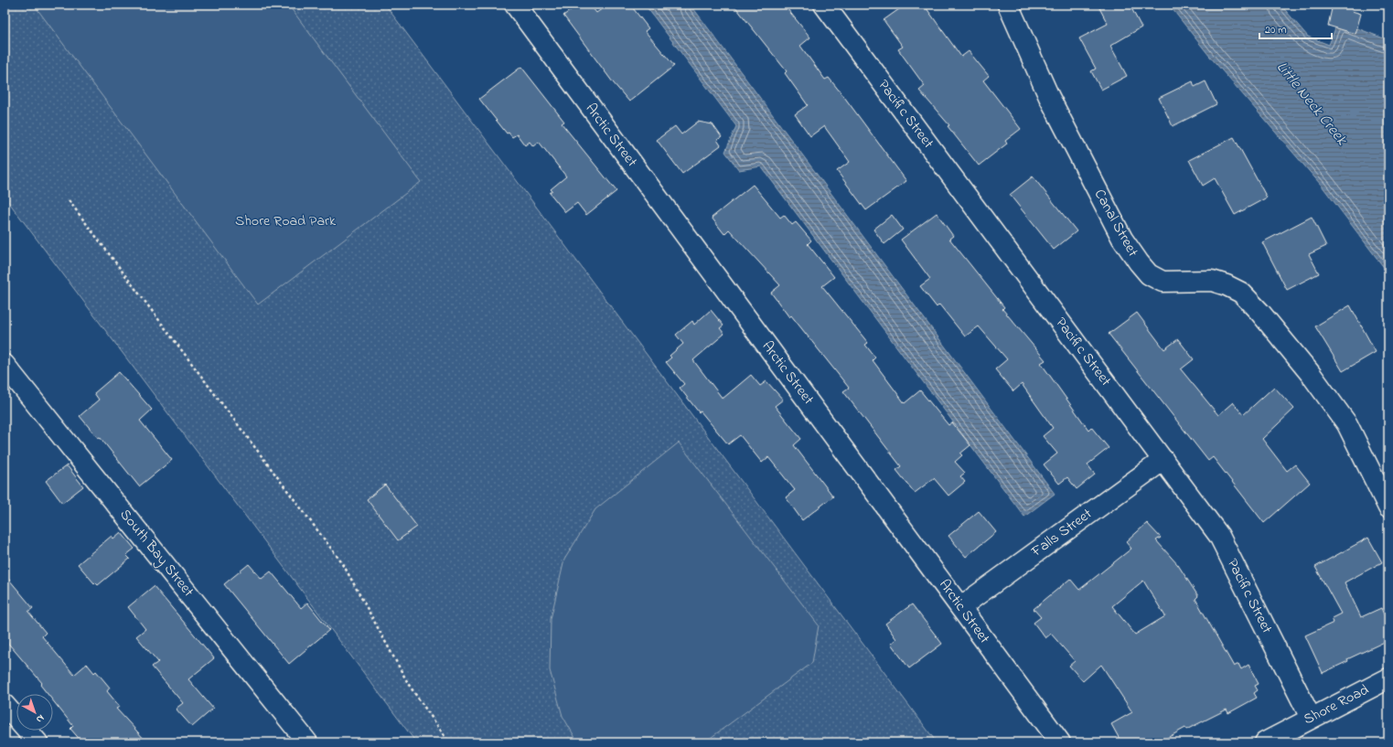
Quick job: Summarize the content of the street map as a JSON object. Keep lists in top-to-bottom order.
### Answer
{
  "streets": {
    "street": [
      "Pacific Street",
      "Arctic Street",
      "Canal Street",
      "Falls Street",
      "South Bay Street",
      "Shore Road"
    ]
  },
  "crossings": [
    ["Pacific Street", "Falls Street"],
    ["Pacific Street", "Shore Road"],
    ["Arctic Street", "Falls Street"]
  ],
  "water": ["Little Neck Creek"],
  "parks": ["Shore Road Park"],
  "scale_bar": "20 m",
  "north": "bottom right"
}
